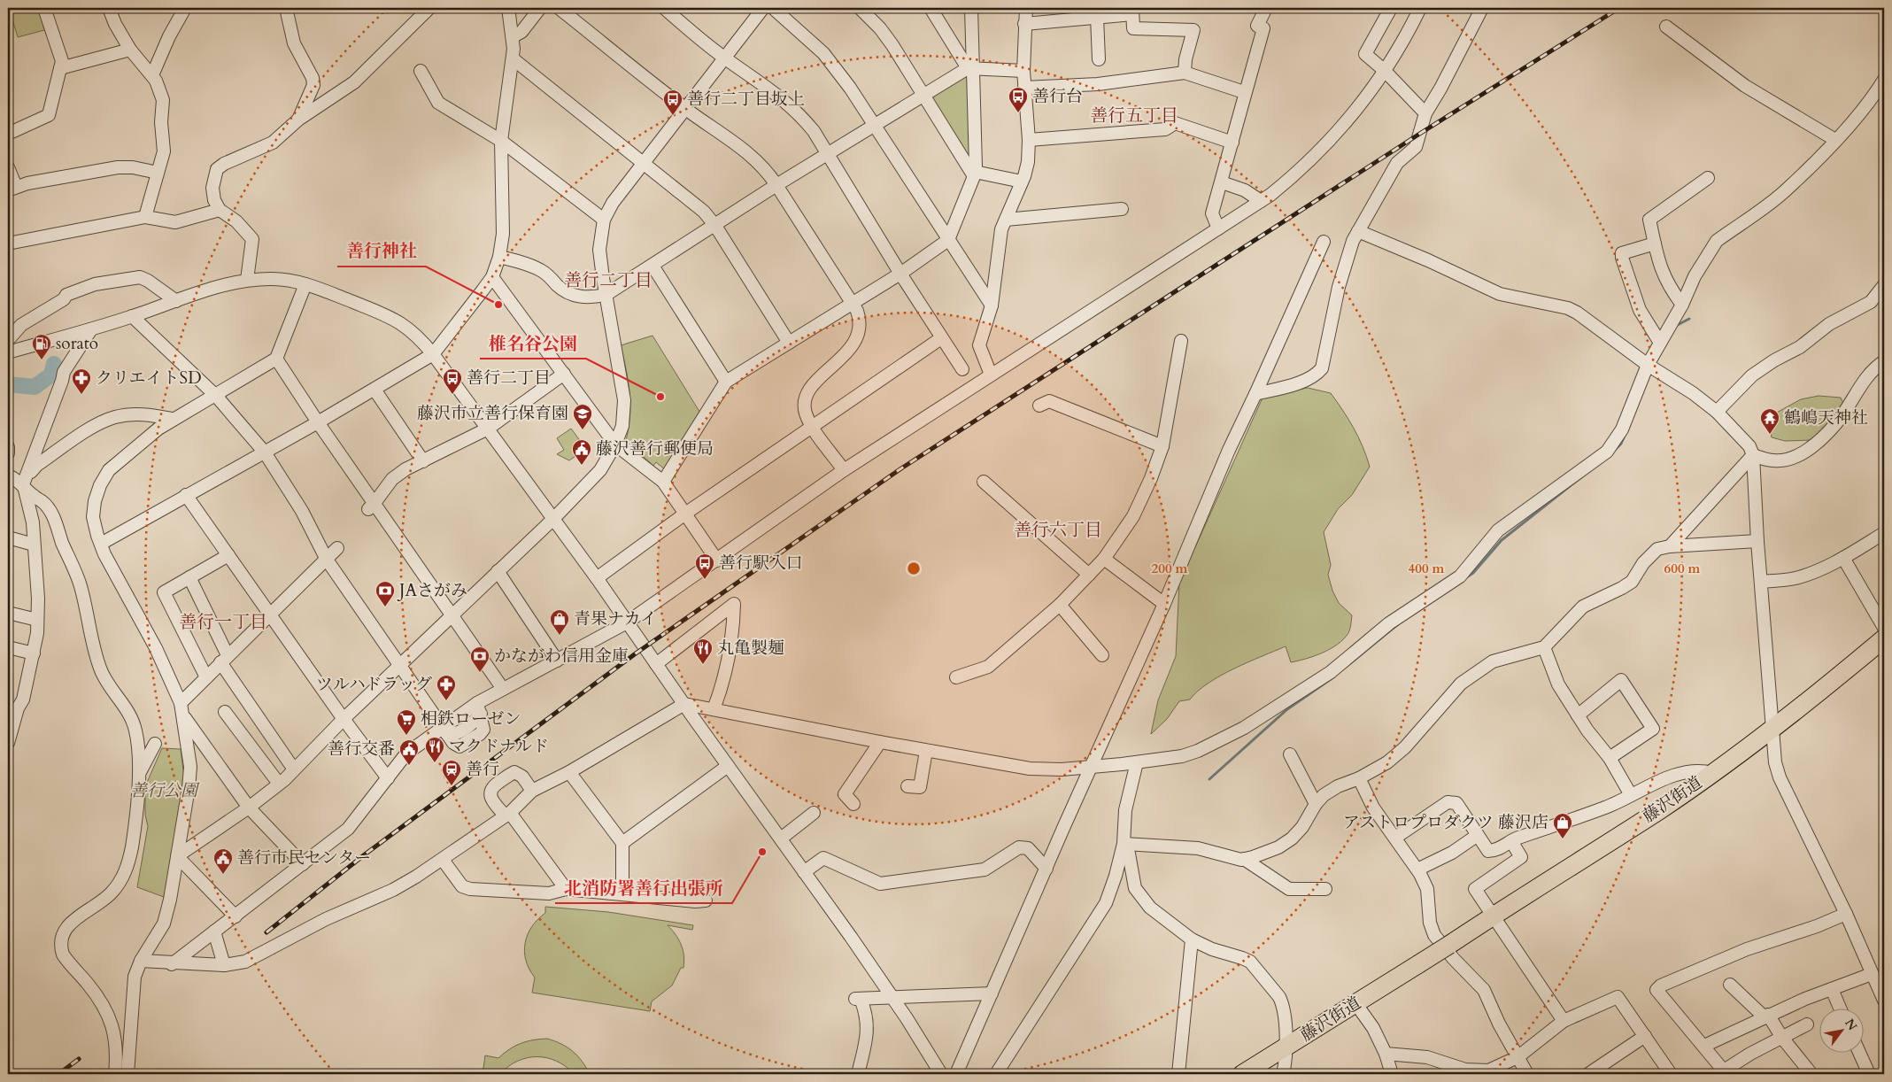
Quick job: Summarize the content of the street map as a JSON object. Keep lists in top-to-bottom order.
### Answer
{
  "streets": {
    "highway": ["藤沢街道"]
  },
  "districts": [
    "善行五丁目",
    "善行二丁目",
    "善行六丁目",
    "善行一丁目"
  ],
  "parks": ["善行公園"],
  "places": {
    "bus stop": [
      "善行台",
      "善行二丁目坂上",
      "善行二丁目",
      "善行駅入口"
    ],
    "other": ["善行神社", "椎名谷公園", "北消防署善行出張所"],
    "fuel station": ["sorato"],
    "pharmacy": ["クリエイトSD", "ツルハドラッグ"],
    "school or university": ["藤沢市立善行保育園"],
    "temple": ["鶴嶋天神社"],
    "public building": ["藤沢善行郵便局", "善行交番", "善行市民センター"],
    "bank": ["JAさがみ", "かながわ信用金庫"],
    "shop": ["青果ナカイ", "アストロプロダクツ 藤沢店"],
    "restaurant": ["丸亀製麺", "マクドナルド"],
    "supermarket": ["相鉄ローゼン"],
    "station": ["善行"]
  },
  "north": "top right",
  "rings": ["200 m", "400 m", "600 m"]
}
